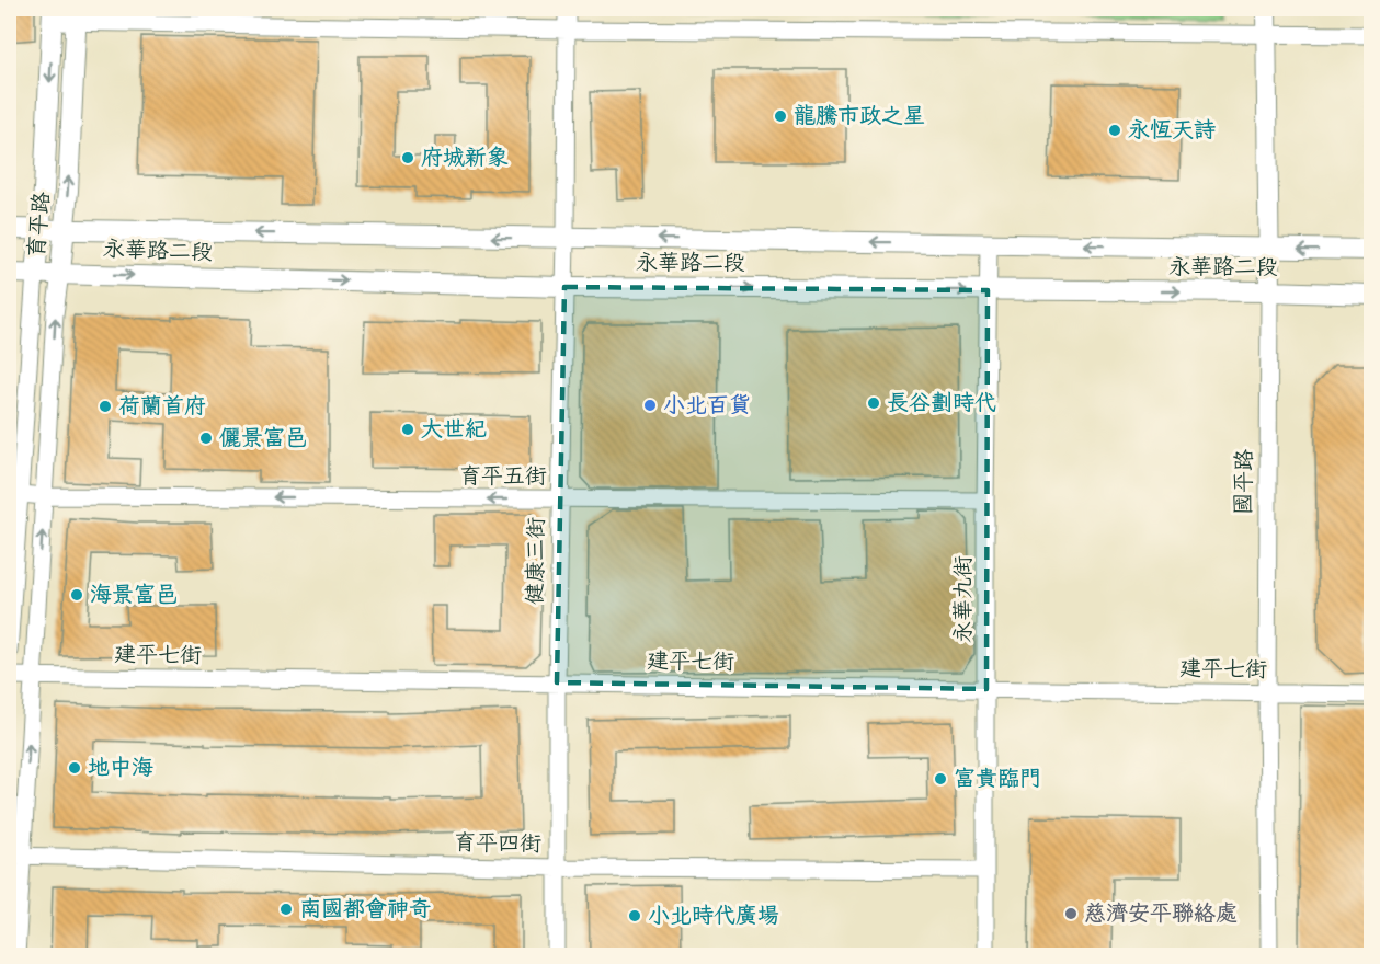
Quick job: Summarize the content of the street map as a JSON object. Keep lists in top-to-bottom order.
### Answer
{
  "streets": {
    "street": [
      "育平路",
      "永華路二段",
      "育平五街",
      "國平路",
      "健康三街",
      "永華九街",
      "建平七街",
      "育平四街"
    ]
  },
  "crossings": [
    ["育平路", "永華路二段"],
    ["育平路", "育平五街"],
    ["育平路", "建平七街"],
    ["育平路", "育平四街"],
    ["永華路二段", "國平路"],
    ["永華路二段", "健康三街"],
    ["永華路二段", "永華九街"],
    ["育平五街", "健康三街"],
    ["育平五街", "永華九街"],
    ["國平路", "建平七街"],
    ["健康三街", "建平七街"],
    ["健康三街", "育平四街"],
    ["永華九街", "建平七街"],
    ["永華九街", "育平四街"]
  ],
  "one_way": ["育平五街"],
  "places": [
    "龍騰市政之星",
    "永恆天詩",
    "府城新象",
    "長谷劃時代",
    "小北百貨",
    "荷蘭首府",
    "大世紀",
    "儷景富邑",
    "海景富邑",
    "地中海",
    "富貴臨門",
    "南國都會神奇",
    "慈濟安平聯絡處",
    "小北時代廣場"
  ]
}
